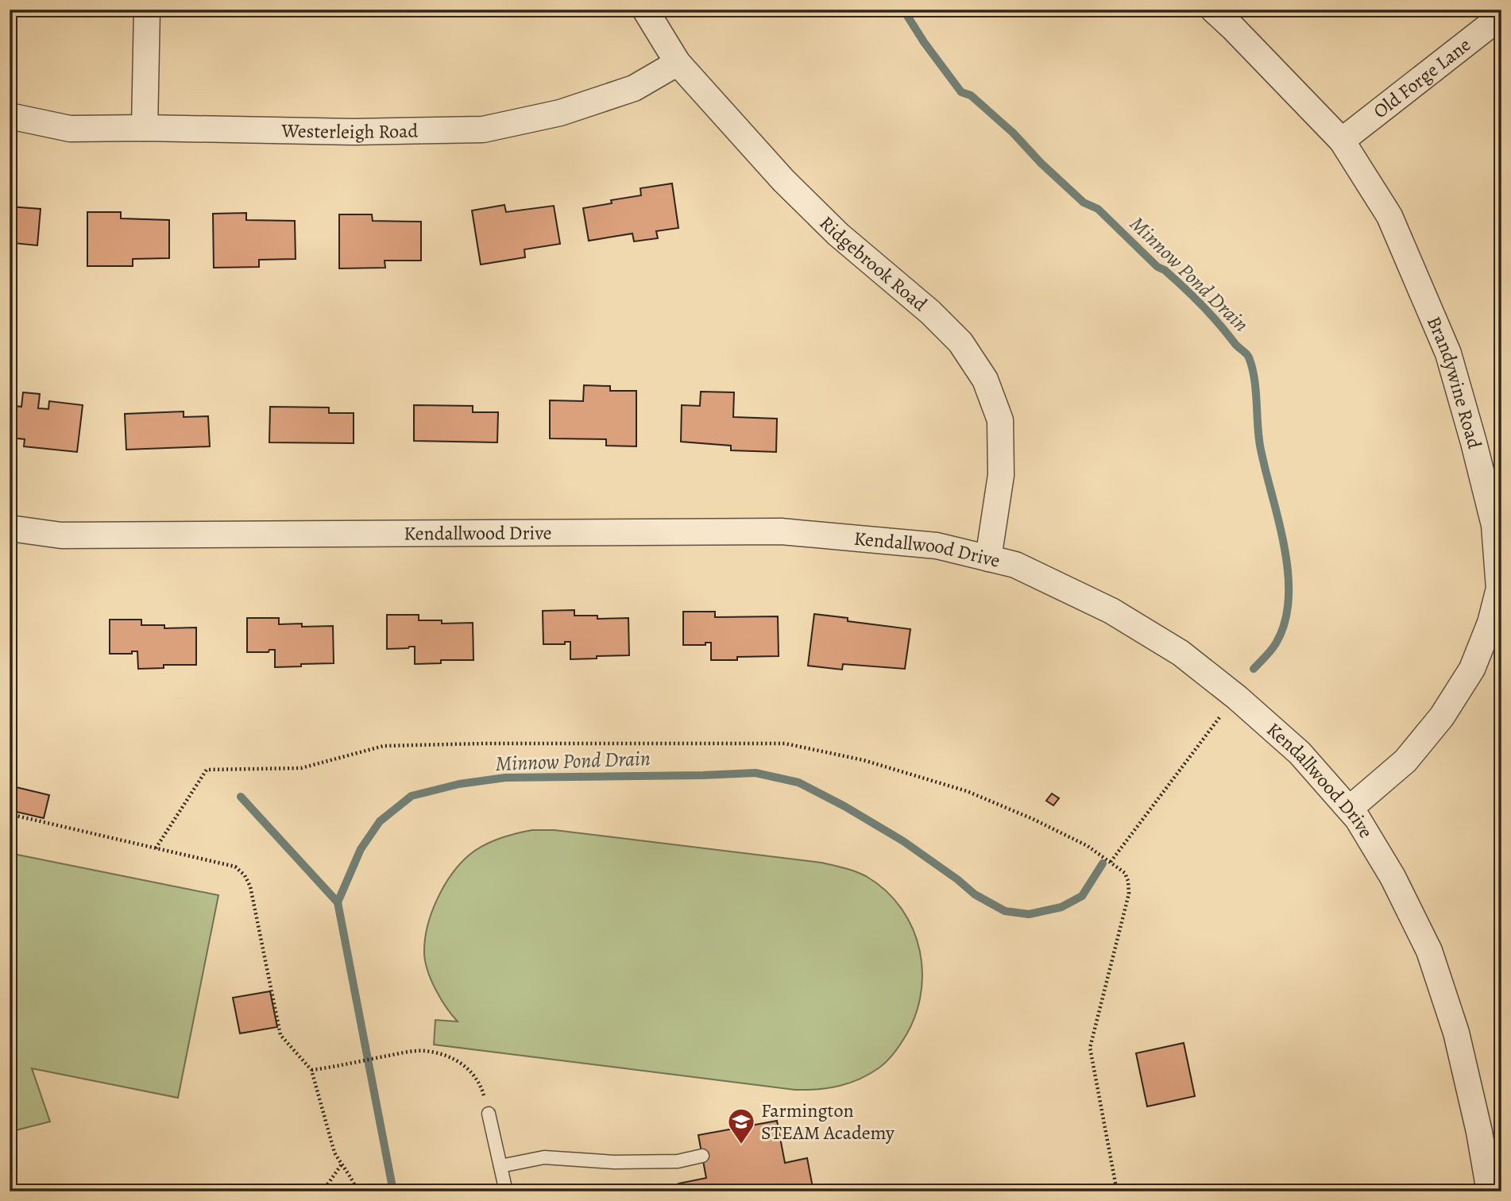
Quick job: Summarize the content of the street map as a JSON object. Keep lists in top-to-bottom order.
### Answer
{
  "streets": {
    "street": [
      "Old Forge Lane",
      "Westerleigh Road",
      "Ridgebrook Road",
      "Brandywine Road",
      "Kendallwood Drive"
    ]
  },
  "crossings": [
    ["Old Forge Lane", "Brandywine Road"],
    ["Westerleigh Road", "Ridgebrook Road"],
    ["Ridgebrook Road", "Kendallwood Drive"],
    ["Brandywine Road", "Kendallwood Drive"]
  ],
  "water": ["Minnow Pond Drain"],
  "places": {
    "school or university": ["Farmington STEAM Academy"]
  }
}
